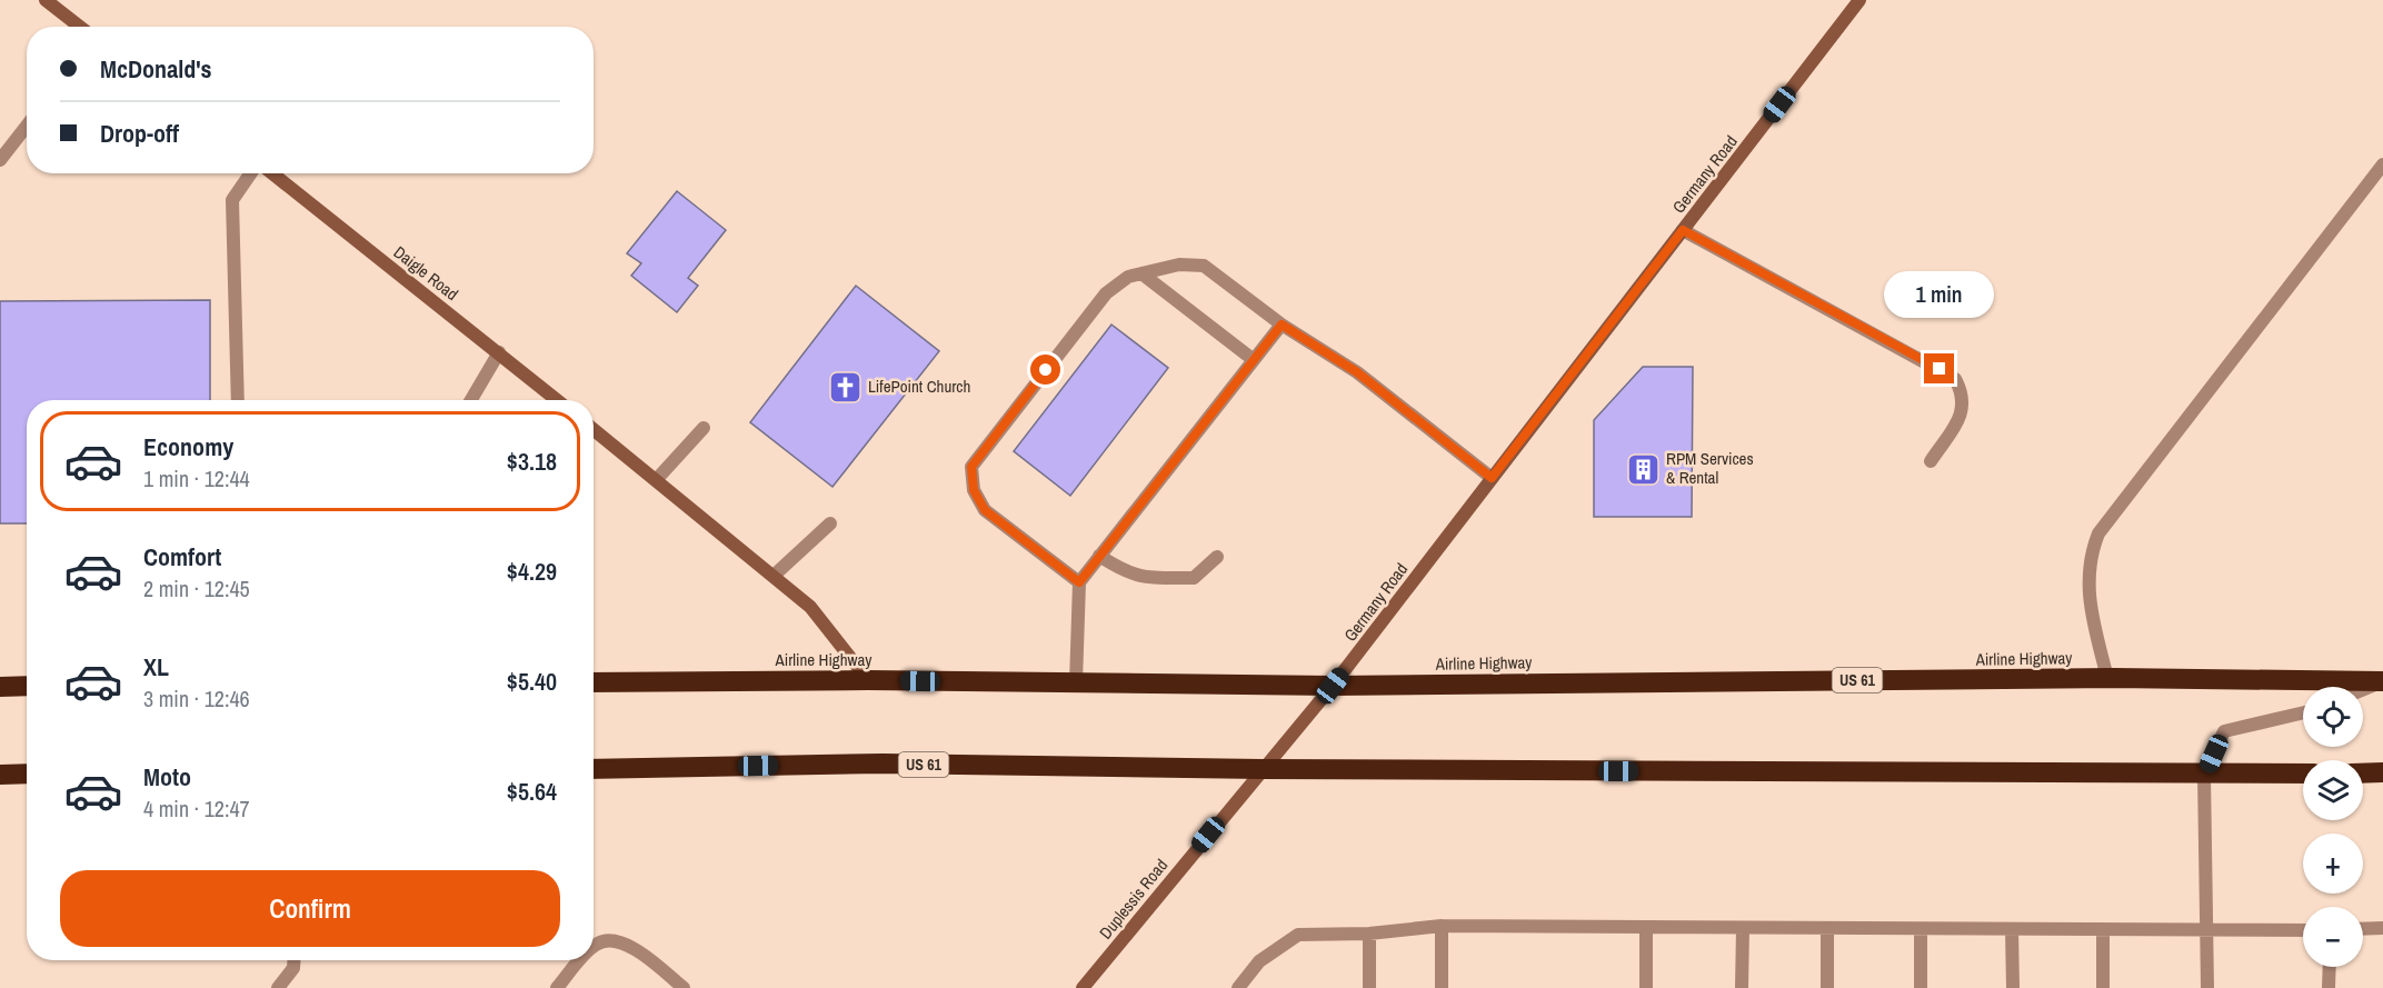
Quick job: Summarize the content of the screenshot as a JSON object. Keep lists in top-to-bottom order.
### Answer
{
  "streets": {
    "highway": ["Airline Highway", "US 61"],
    "street": ["Germany Road", "Daigle Road", "Duplessis Road"]
  },
  "crossings": [
    ["Germany Road", "Airline Highway"],
    ["Germany Road", "US 61"],
    ["Germany Road", "Duplessis Road"],
    ["US 61", "Duplessis Road"]
  ],
  "places": {
    "church": ["LifePoint Church"],
    "building": ["RPM Services & Rental"]
  },
  "page": {
    "banner": ["McDonald's", "Drop-off"],
    "bubble": "1 min",
    "list": [
      {
        "name": "Economy",
        "note": "1 min · 12:44",
        "value": "$3.18"
      },
      {
        "name": "Comfort",
        "note": "2 min · 12:45",
        "value": "$4.29"
      },
      {
        "name": "XL",
        "note": "3 min · 12:46",
        "value": "$5.40"
      },
      {
        "name": "Moto",
        "note": "4 min · 12:47",
        "value": "$5.64"
      }
    ],
    "map_buttons": ["+", "−"],
    "buttons": "Confirm"
  }
}
